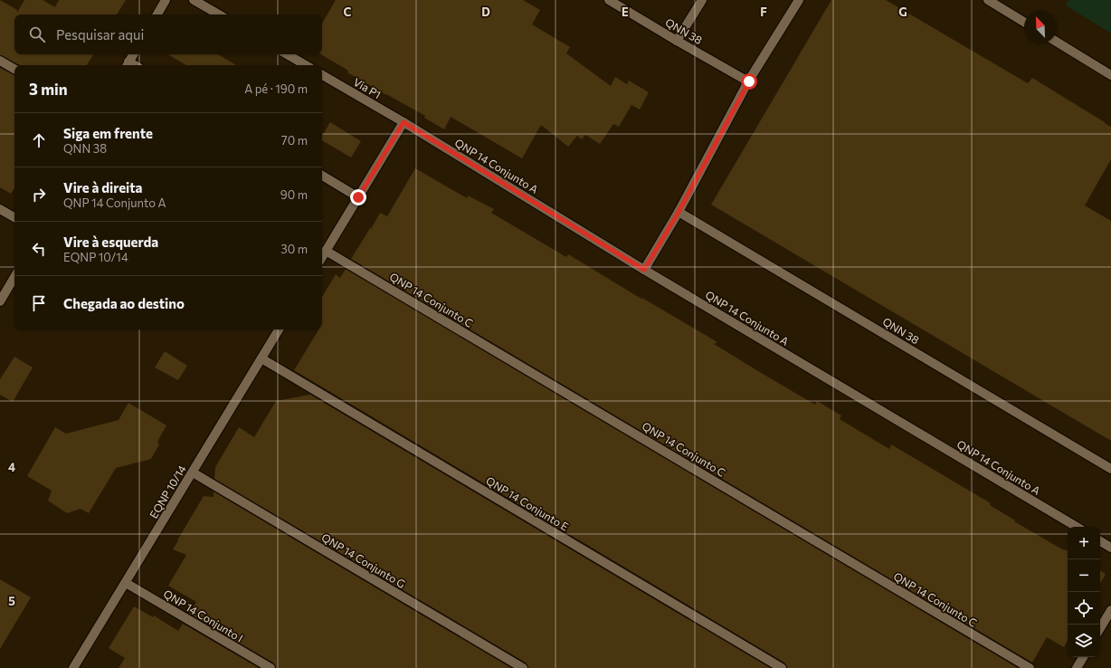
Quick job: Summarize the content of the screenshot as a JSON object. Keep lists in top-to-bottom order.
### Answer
{
  "streets": {
    "street": [
      "QNN 38",
      "Via P1",
      "QNP 14 Conjunto A",
      "QNP 14 Conjunto C",
      "EQNP 10/14",
      "QNP 14 Conjunto E",
      "QNP 14 Conjunto G",
      "QNP 14 Conjunto I"
    ]
  },
  "crossings": [
    ["Via P1", "QNP 14 Conjunto A"],
    ["EQNP 10/14", "QNP 14 Conjunto E"],
    ["EQNP 10/14", "QNP 14 Conjunto G"],
    ["EQNP 10/14", "QNP 14 Conjunto I"]
  ],
  "north": "top left",
  "page": {
    "search": "Pesquisar aqui",
    "heading": ["3 min", "A pé · 190 m"],
    "list": [
      ["Siga em frente", "QNN 38", "70 m"],
      ["Vire à direita", "QNP 14 Conjunto A", "90 m"],
      ["Vire à esquerda", "EQNP 10/14", "30 m"],
      "Chegada ao destino"
    ],
    "map_buttons": ["+", "−"]
  },
  "grid": {
    "columns": [
      "C",
      "D",
      "E",
      "F",
      "G"
    ],
    "rows": ["4", "5"]
  }
}
